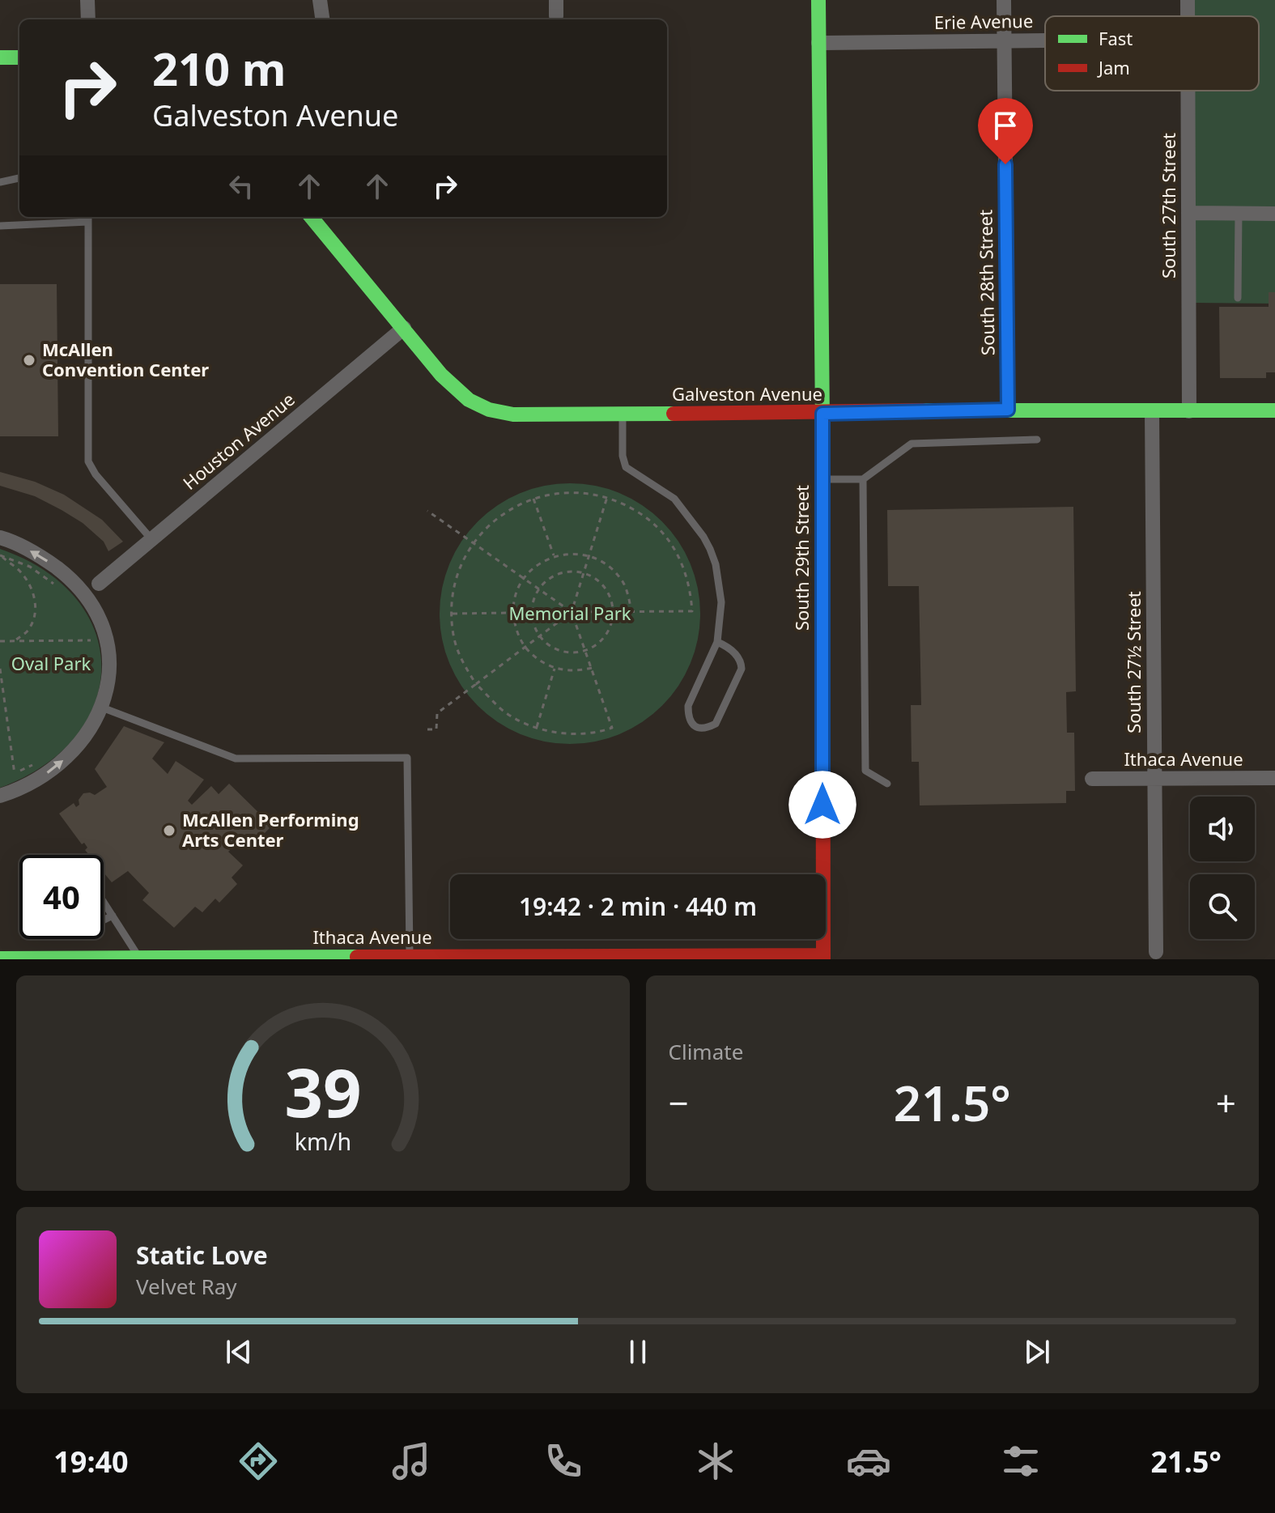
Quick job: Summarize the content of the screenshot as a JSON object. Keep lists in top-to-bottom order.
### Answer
{
  "streets": {
    "street": [
      "Erie Avenue",
      "South 27th Street",
      "South 28th Street",
      "Galveston Avenue",
      "Houston Avenue",
      "South 29th Street",
      "South 27½ Street",
      "Ithaca Avenue"
    ]
  },
  "crossings": [
    ["Erie Avenue", "South 28th Street"],
    ["Erie Avenue", "South 29th Street"],
    ["South 27th Street", "Galveston Avenue"],
    ["South 28th Street", "Galveston Avenue"],
    ["Galveston Avenue", "Houston Avenue"],
    ["Galveston Avenue", "South 29th Street"],
    ["Galveston Avenue", "South 27½ Street"],
    ["South 29th Street", "Ithaca Avenue"],
    ["South 27½ Street", "Ithaca Avenue"]
  ],
  "parks": ["Memorial Park", "Oval Park"],
  "places": ["McAllen Convention Center", "McAllen Performing Arts Center"],
  "legend": ["Fast", "Jam"],
  "page": {
    "turn": ["210 m", "Galveston Avenue"],
    "limit": "40",
    "trip": "19:42 · 2 min · 440 m",
    "tile": "Climate",
    "heat": ["−", "21.5°", "+"],
    "song": ["Static Love", "Velvet Ray"],
    "tabs": ["19:40", "21.5°"],
    "gauge": ["39", "km/h"]
  }
}
